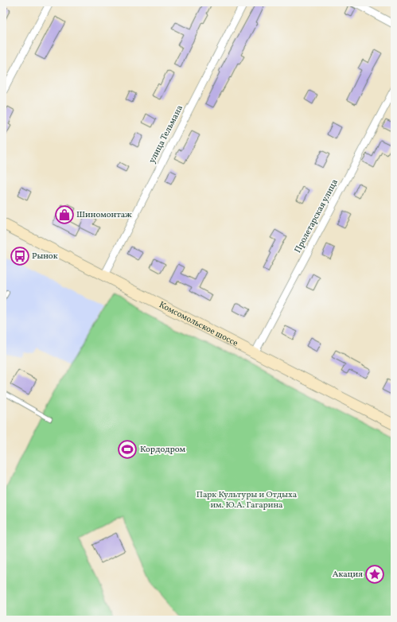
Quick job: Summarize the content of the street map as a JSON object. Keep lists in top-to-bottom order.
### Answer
{
  "streets": {
    "main road": ["Комсомольское шоссе"],
    "street": ["улица Тельмана", "Пролетарская улица"]
  },
  "crossings": [
    ["улица Тельмана", "Комсомольское шоссе"],
    ["Пролетарская улица", "Комсомольское шоссе"]
  ],
  "parks": ["Парк Культуры и Отдыха им. Ю.А. Гагарина"],
  "places": {
    "shop": ["Шиномонтаж"],
    "bus stop": ["Рынок"],
    "sports": ["Кордодром"],
    "place": ["Акация"]
  }
}
